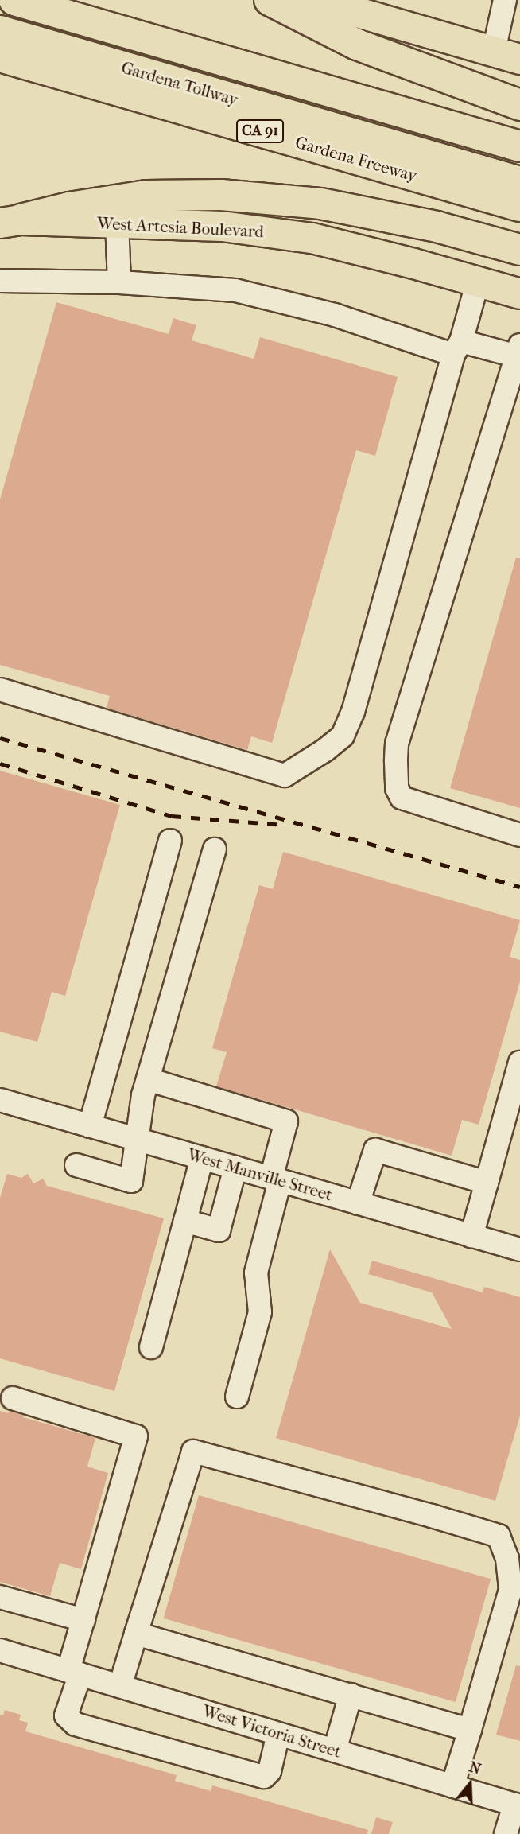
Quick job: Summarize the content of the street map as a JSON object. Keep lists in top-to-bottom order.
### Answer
{
  "streets": {
    "highway": ["Gardena Tollway", "CA 91", "Gardena Freeway"],
    "main road": ["West Artesia Boulevard"],
    "street": ["West Manville Street", "West Victoria Street"]
  },
  "north": "top"
}
